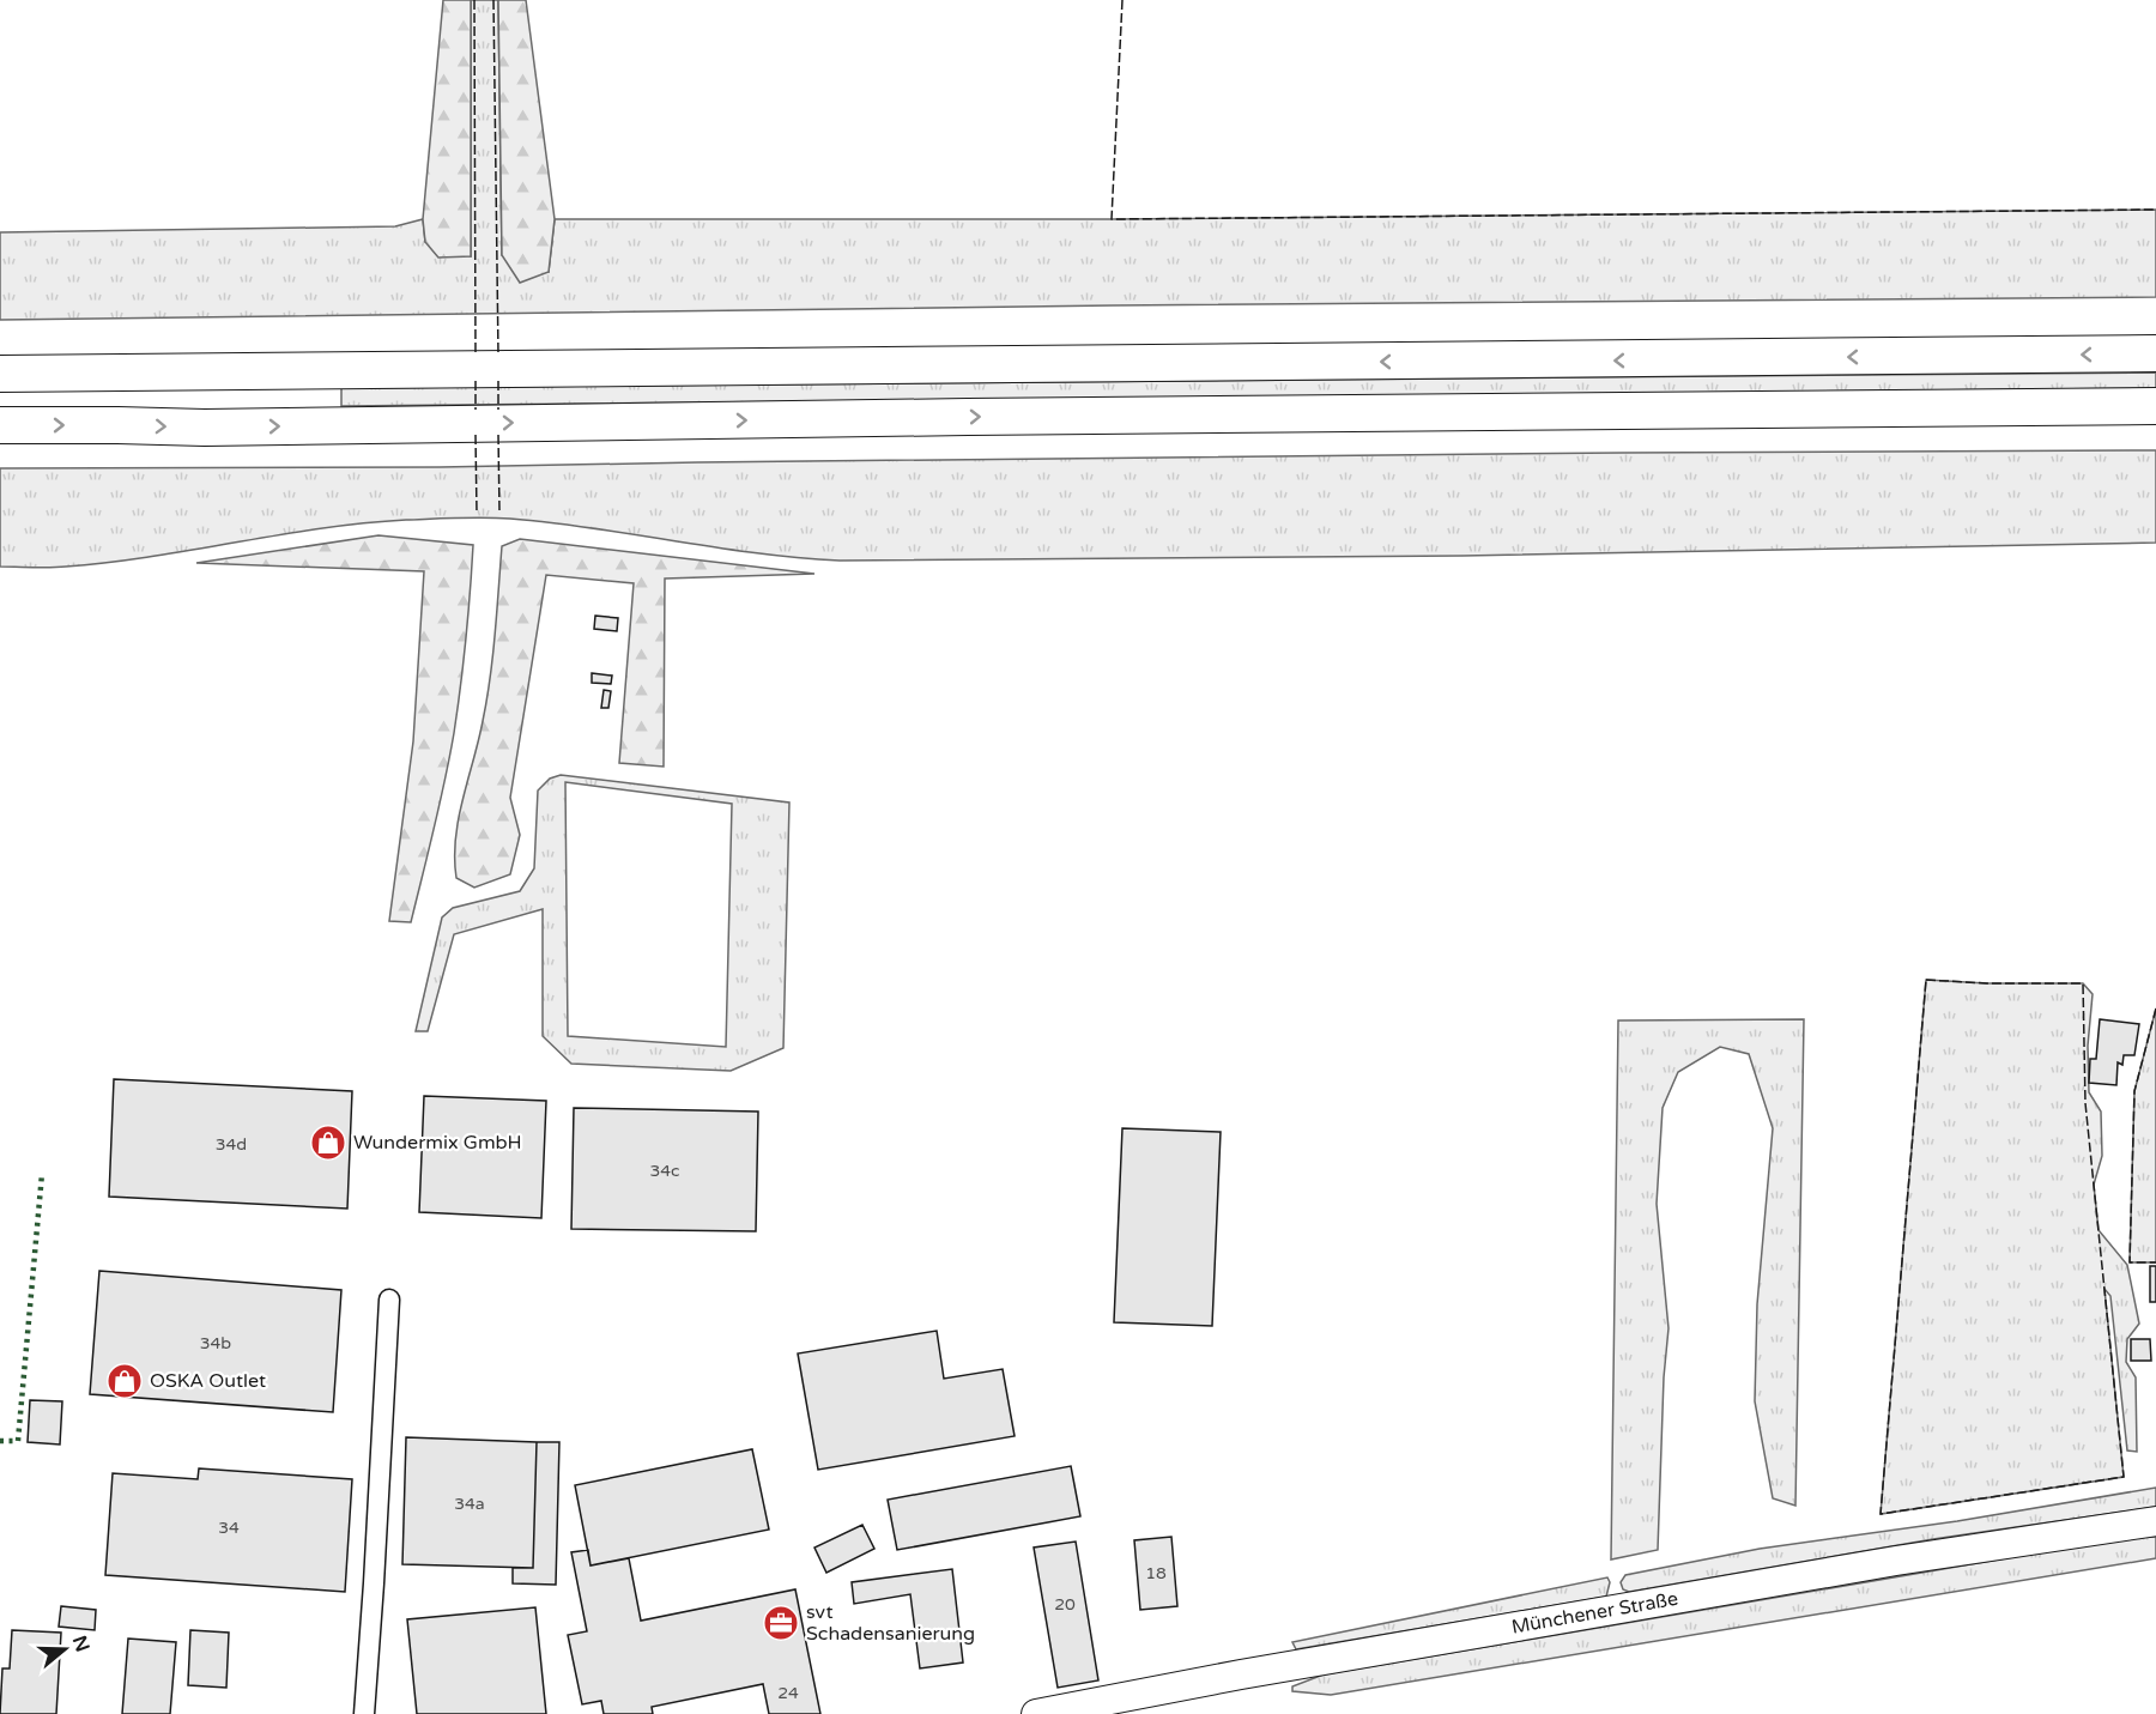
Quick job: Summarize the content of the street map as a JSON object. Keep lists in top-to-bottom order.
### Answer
{
  "streets": {
    "main road": ["Münchener Straße"]
  },
  "places": {
    "shop": ["Wundermix GmbH", "OSKA Outlet"],
    "office": ["svt Schadensanierung"]
  },
  "house_numbers": [
    "34d",
    "34c",
    "34b",
    "34a",
    "34",
    "18",
    "20",
    "24"
  ],
  "north": "right"
}
